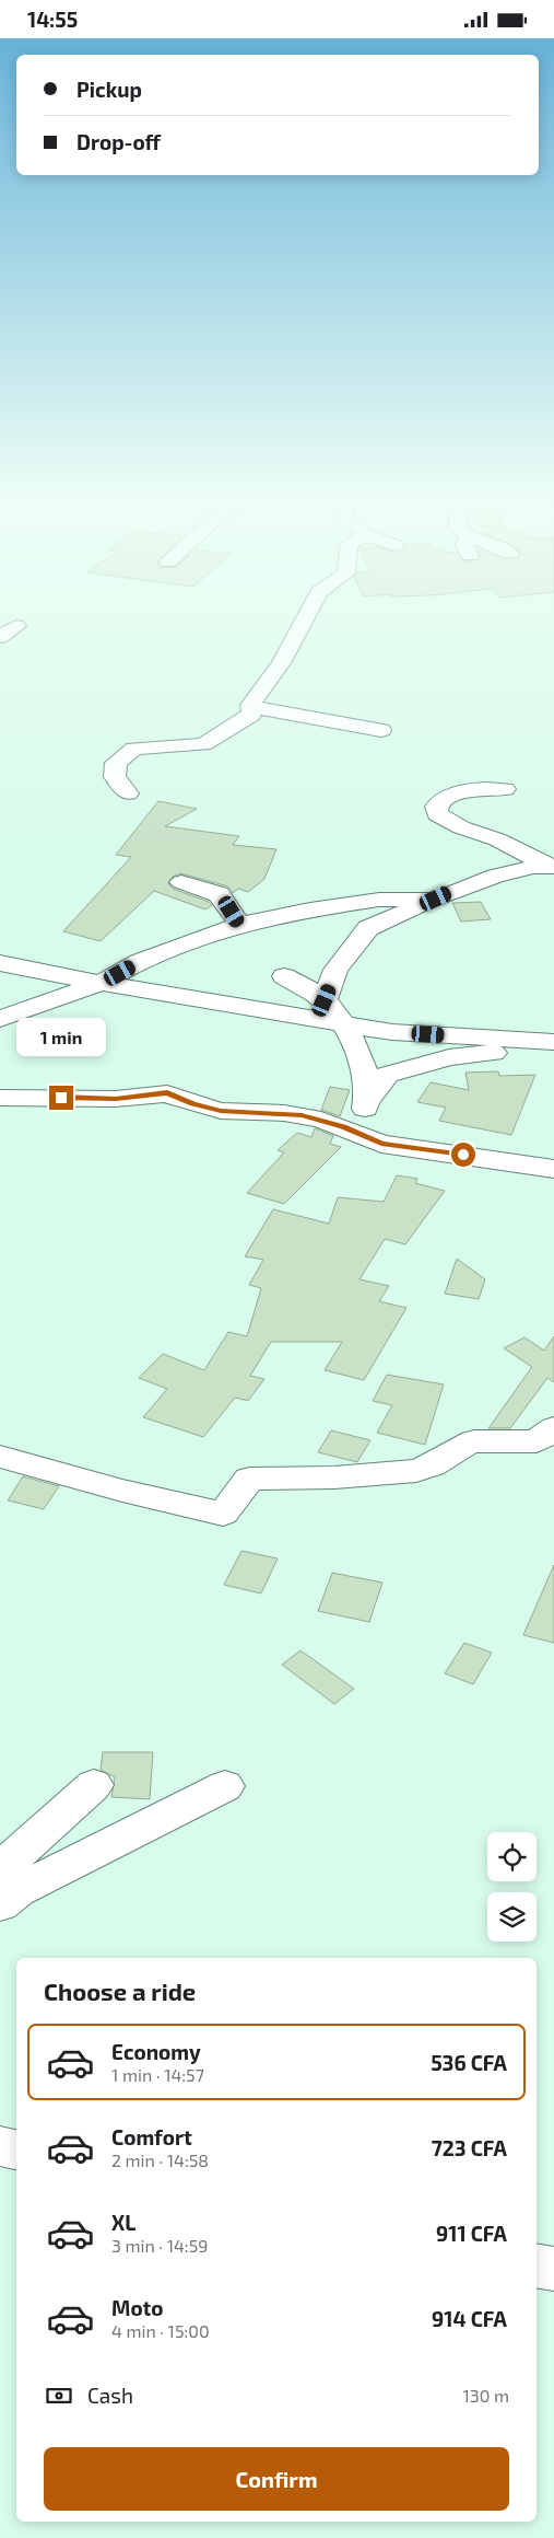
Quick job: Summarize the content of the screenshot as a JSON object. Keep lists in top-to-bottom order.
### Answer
{
  "page": {
    "status": "14:55",
    "banner": ["Pickup", "Drop-off"],
    "bubble": "1 min",
    "heading": "Choose a ride",
    "list": [
      {
        "name": "Economy",
        "note": "1 min · 14:57",
        "value": "536 CFA"
      },
      {
        "name": "Comfort",
        "note": "2 min · 14:58",
        "value": "723 CFA"
      },
      {
        "name": "XL",
        "note": "3 min · 14:59",
        "value": "911 CFA"
      },
      {
        "name": "Moto",
        "note": "4 min · 15:00",
        "value": "914 CFA"
      }
    ],
    "pay": ["Cash", "130 m"],
    "buttons": "Confirm"
  }
}
